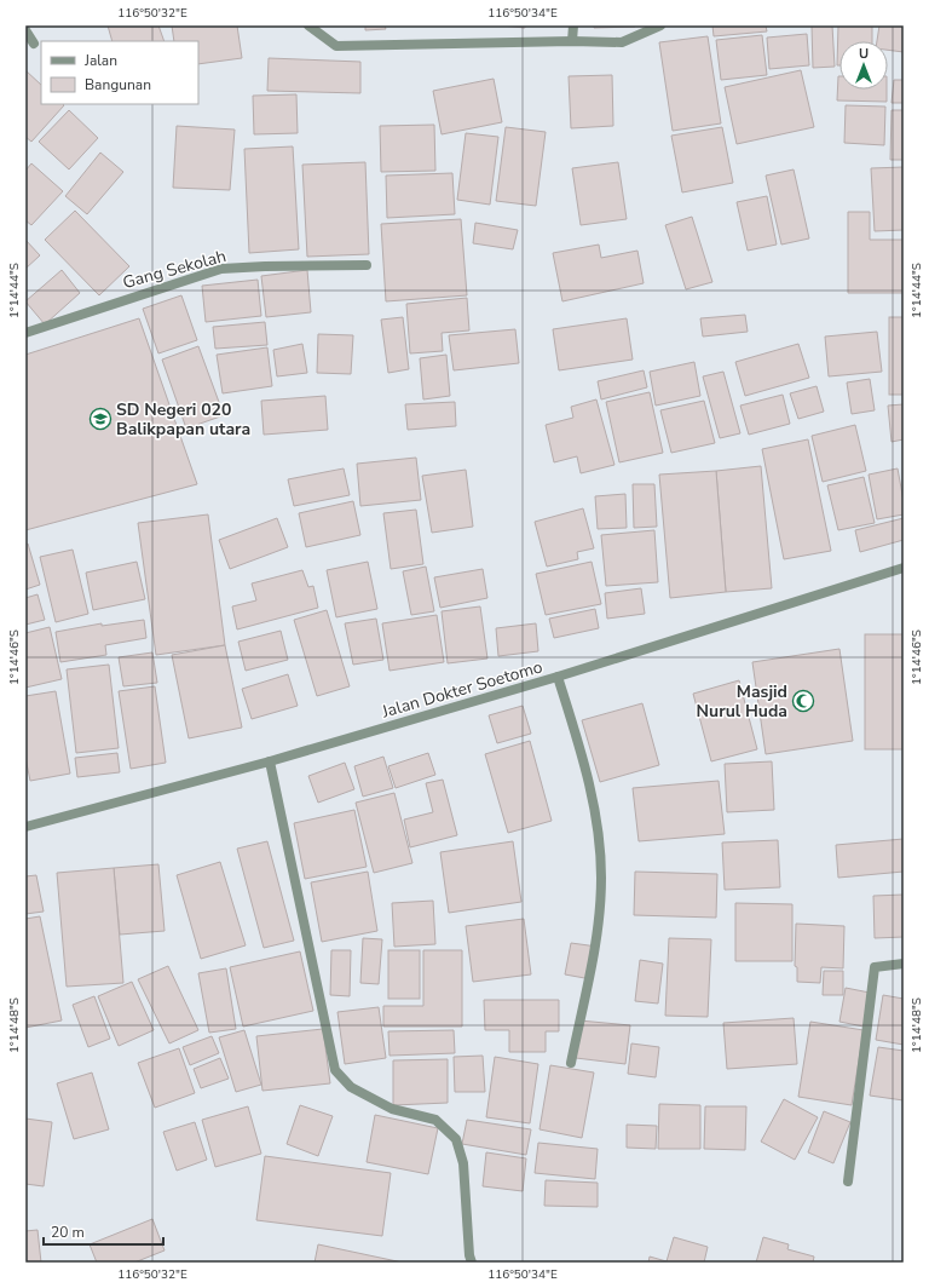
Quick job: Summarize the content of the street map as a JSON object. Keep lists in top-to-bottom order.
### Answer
{
  "streets": {
    "street": ["Gang Sekolah", "Jalan Dokter Soetomo"]
  },
  "places": {
    "school or university": ["SD Negeri 020 Balikpapan utara"],
    "mosque": ["Masjid Nurul Huda"]
  },
  "legend": ["Jalan", "Bangunan"],
  "scale_bar": "20 m",
  "north": "top",
  "coordinates": [
    "116°50'32\"E",
    "116°50'34\"E",
    "1°14'44\"S",
    "1°14'46\"S",
    "1°14'48\"S"
  ]
}
